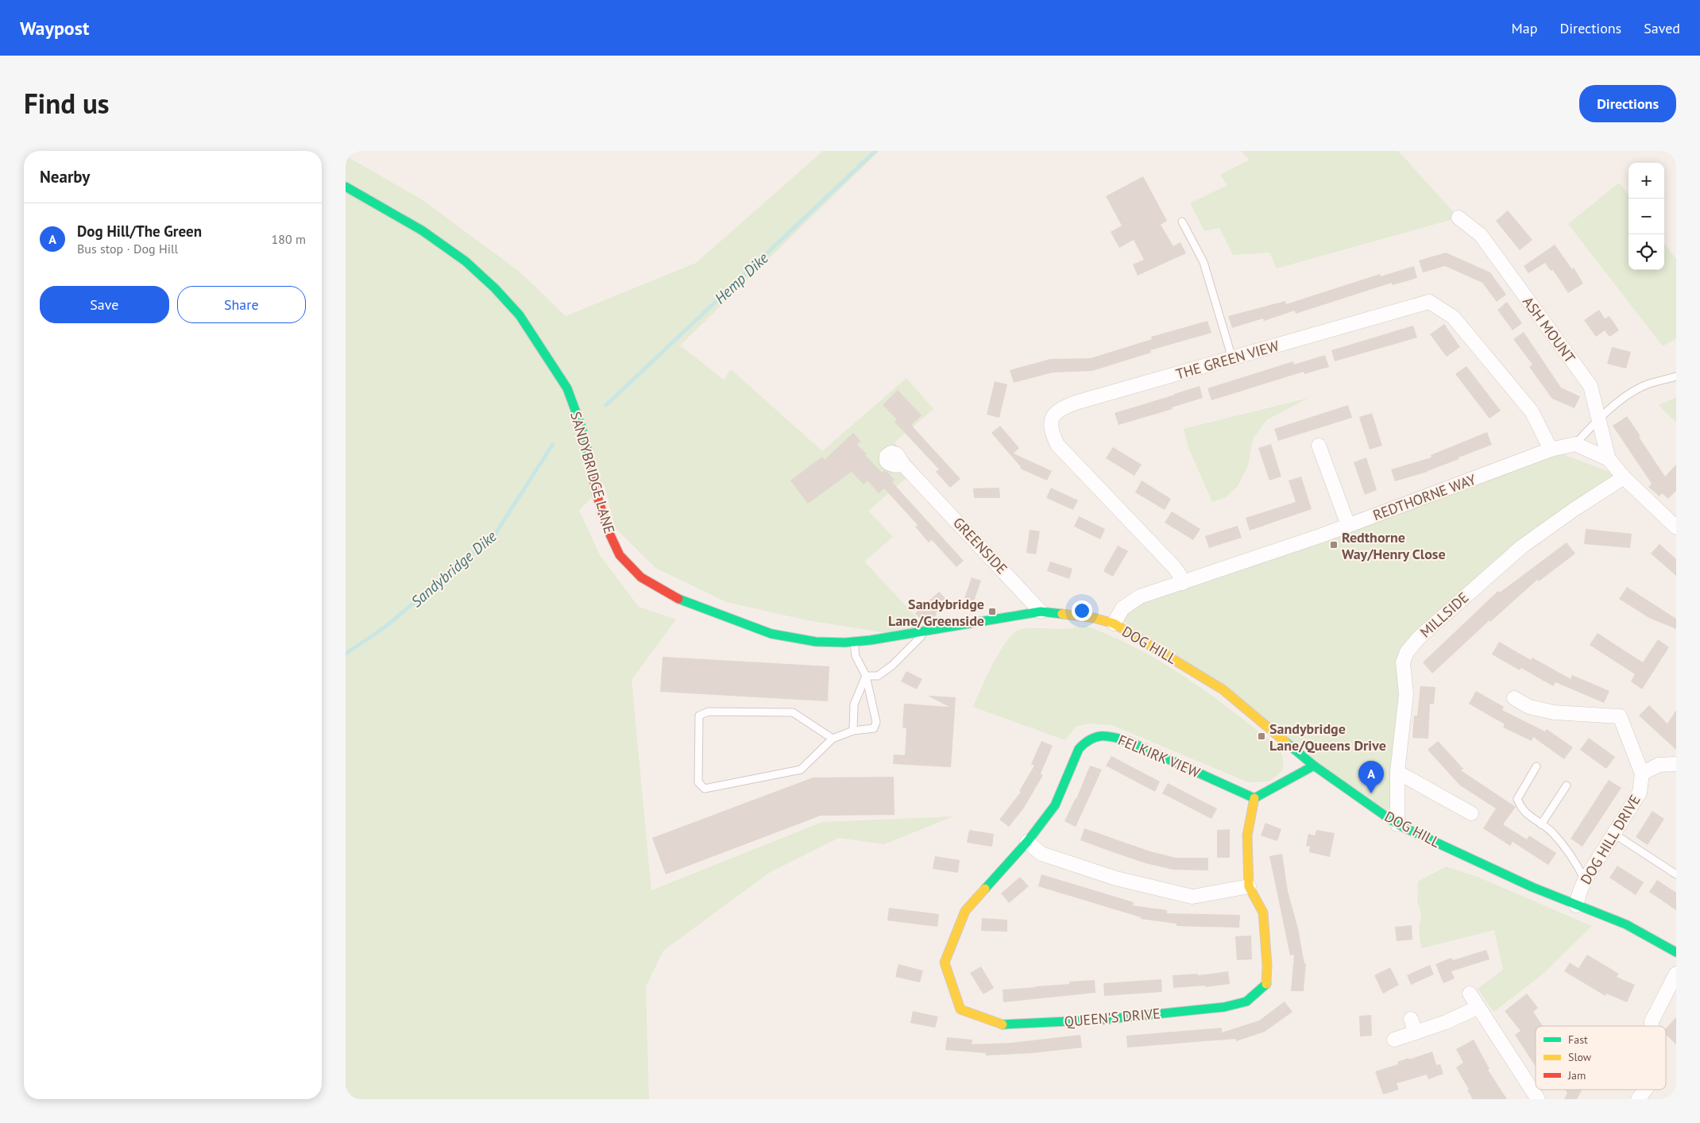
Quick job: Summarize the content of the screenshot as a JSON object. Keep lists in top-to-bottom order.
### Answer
{
  "streets": {
    "street": [
      "ASH MOUNT",
      "THE GREEN VIEW",
      "SANDYBRIDGE LANE",
      "REDTHORNE WAY",
      "GREENSIDE",
      "MILLSIDE",
      "DOG HILL",
      "FELKIRK VIEW",
      "DOG HILL DRIVE",
      "QUEEN'S DRIVE"
    ]
  },
  "crossings": [
    ["THE GREEN VIEW", "REDTHORNE WAY"],
    ["SANDYBRIDGE LANE", "REDTHORNE WAY"],
    ["SANDYBRIDGE LANE", "GREENSIDE"],
    ["SANDYBRIDGE LANE", "DOG HILL"],
    ["REDTHORNE WAY", "DOG HILL"],
    ["MILLSIDE", "DOG HILL"],
    ["DOG HILL", "DOG HILL DRIVE"],
    ["FELKIRK VIEW", "QUEEN'S DRIVE"]
  ],
  "water": ["Hemp Dike", "Sandybridge Dike"],
  "places": {
    "transit": ["Redthorne Way/Henry Close", "Sandybridge Lane/Greenside", "Sandybridge Lane/Queens Drive"]
  },
  "legend": ["Fast", "Slow", "Jam"],
  "page": {
    "header": "Waypost",
    "nav": ["Map", "Directions", "Saved"],
    "title": "Find us",
    "buttons": [
      "Directions",
      ["Save", "Share"]
    ],
    "heading": "Nearby",
    "map_buttons": ["+", "−"],
    "list": [
      {
        "mark": "A",
        "name": "Dog Hill/The Green",
        "note": "Bus stop · Dog Hill",
        "value": "180 m"
      }
    ],
    "pins": "A"
  }
}
